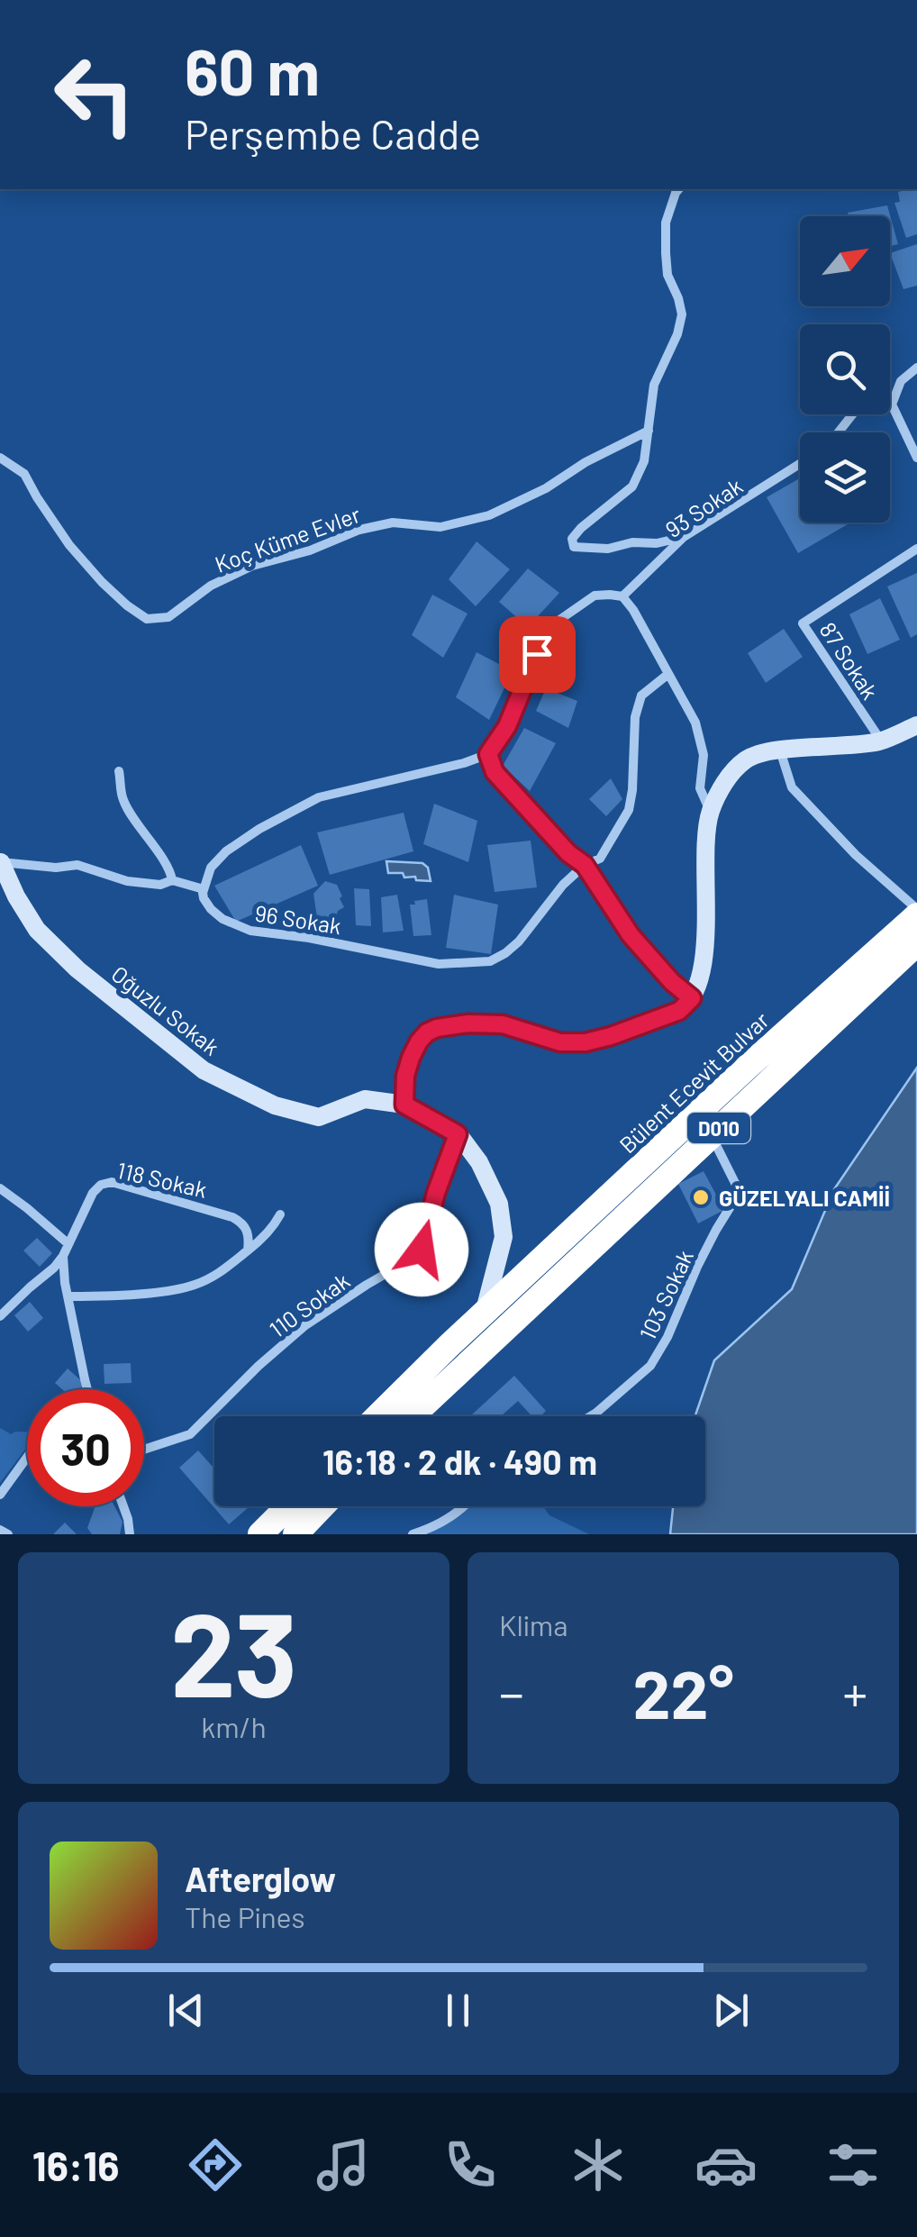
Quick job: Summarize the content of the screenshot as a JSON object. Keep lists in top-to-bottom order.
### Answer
{
  "streets": {
    "highway": ["Bülent Ecevit Bulvar", "D010"],
    "main road": ["Oğuzlu Sokak"],
    "street": [
      "93 Sokak",
      "Koç Küme Evler",
      "87 Sokak",
      "96 Sokak",
      "118 Sokak",
      "103 Sokak",
      "110 Sokak"
    ]
  },
  "crossings": [
    ["D010", "103 Sokak"]
  ],
  "places": ["GÜZELYALI CAMİİ"],
  "north": "top right",
  "page": {
    "turn": ["60 m", "Perşembe Cadde"],
    "limit": "30",
    "trip": "16:18 · 2 dk · 490 m",
    "tile": [
      ["23", "km/h"],
      "Klima"
    ],
    "heat": ["−", "22°", "+"],
    "song": ["Afterglow", "The Pines"],
    "tabs": "16:16"
  }
}
